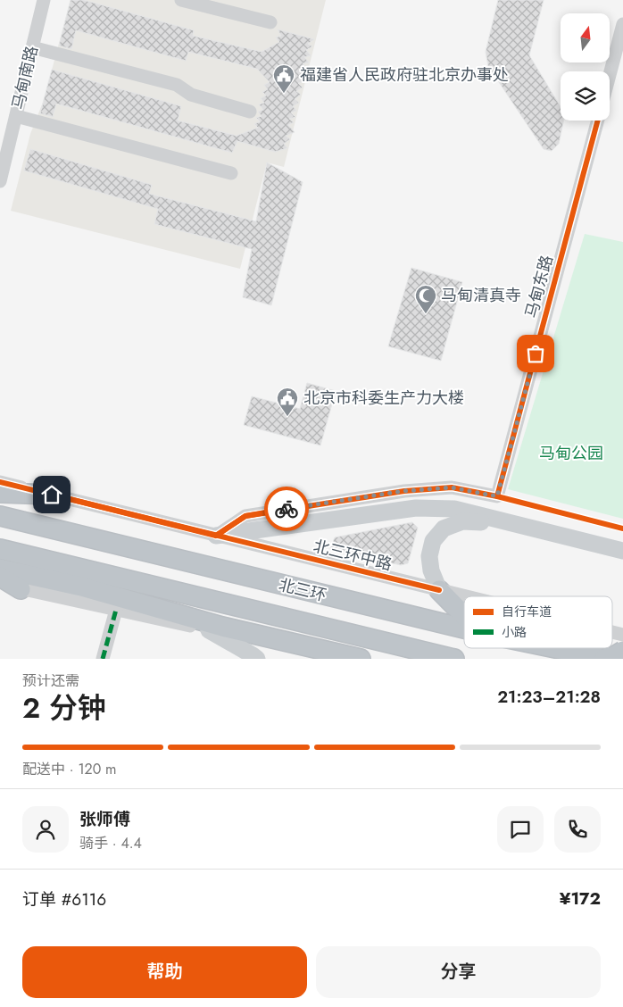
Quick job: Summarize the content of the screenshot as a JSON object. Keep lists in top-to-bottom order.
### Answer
{
  "streets": {
    "highway": ["北三环"],
    "street": ["马甸南路", "马甸东路", "北三环中路"]
  },
  "crossings": [
    ["马甸东路", "北三环中路"]
  ],
  "parks": ["马甸公园"],
  "places": {
    "public building": ["福建省人民政府驻北京办事处", "北京市科委生产力大楼"],
    "mosque": ["马甸清真寺"]
  },
  "legend": ["自行车道", "小路"],
  "north": "top",
  "page": {
    "heading": ["2 分钟", "预计还需", "21:23–21:28"],
    "panel": [
      "张师傅",
      "骑手 · 4.4",
      "订单 #6116",
      "¥172"
    ],
    "bar": "配送中 · 120 m",
    "buttons": ["帮助", "分享"]
  }
}
